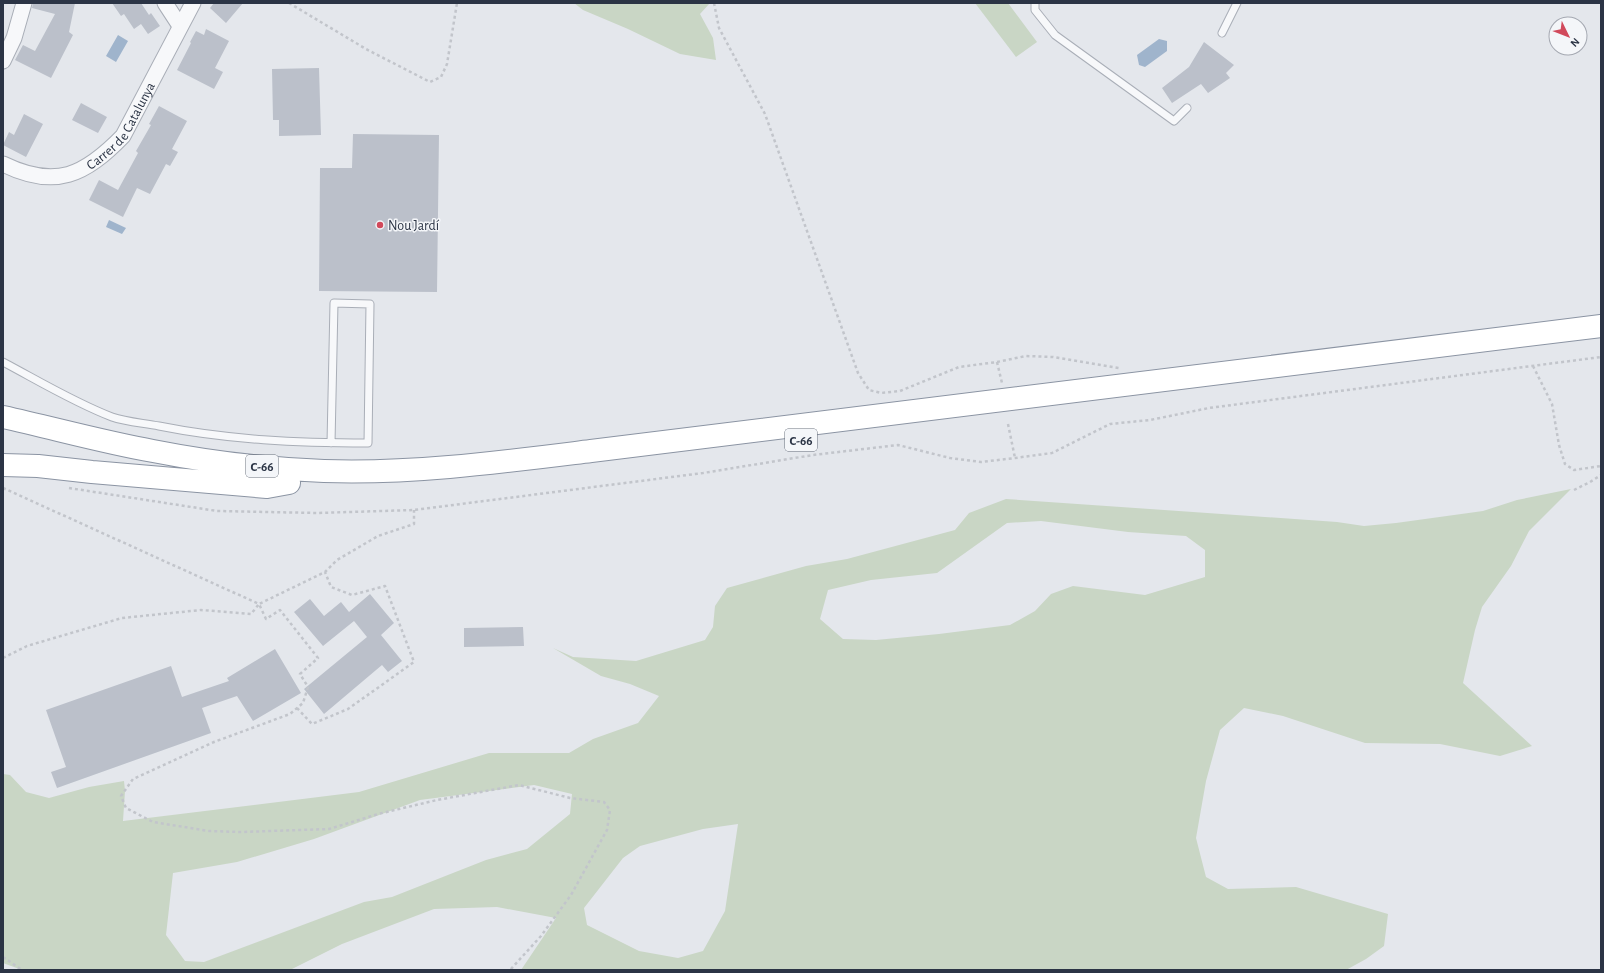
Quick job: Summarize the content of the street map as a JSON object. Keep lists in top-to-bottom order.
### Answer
{
  "streets": {
    "highway": ["C-66"],
    "street": ["Carrer de Catalunya"]
  },
  "places": ["Nou Jardí"],
  "north": "bottom right"
}
